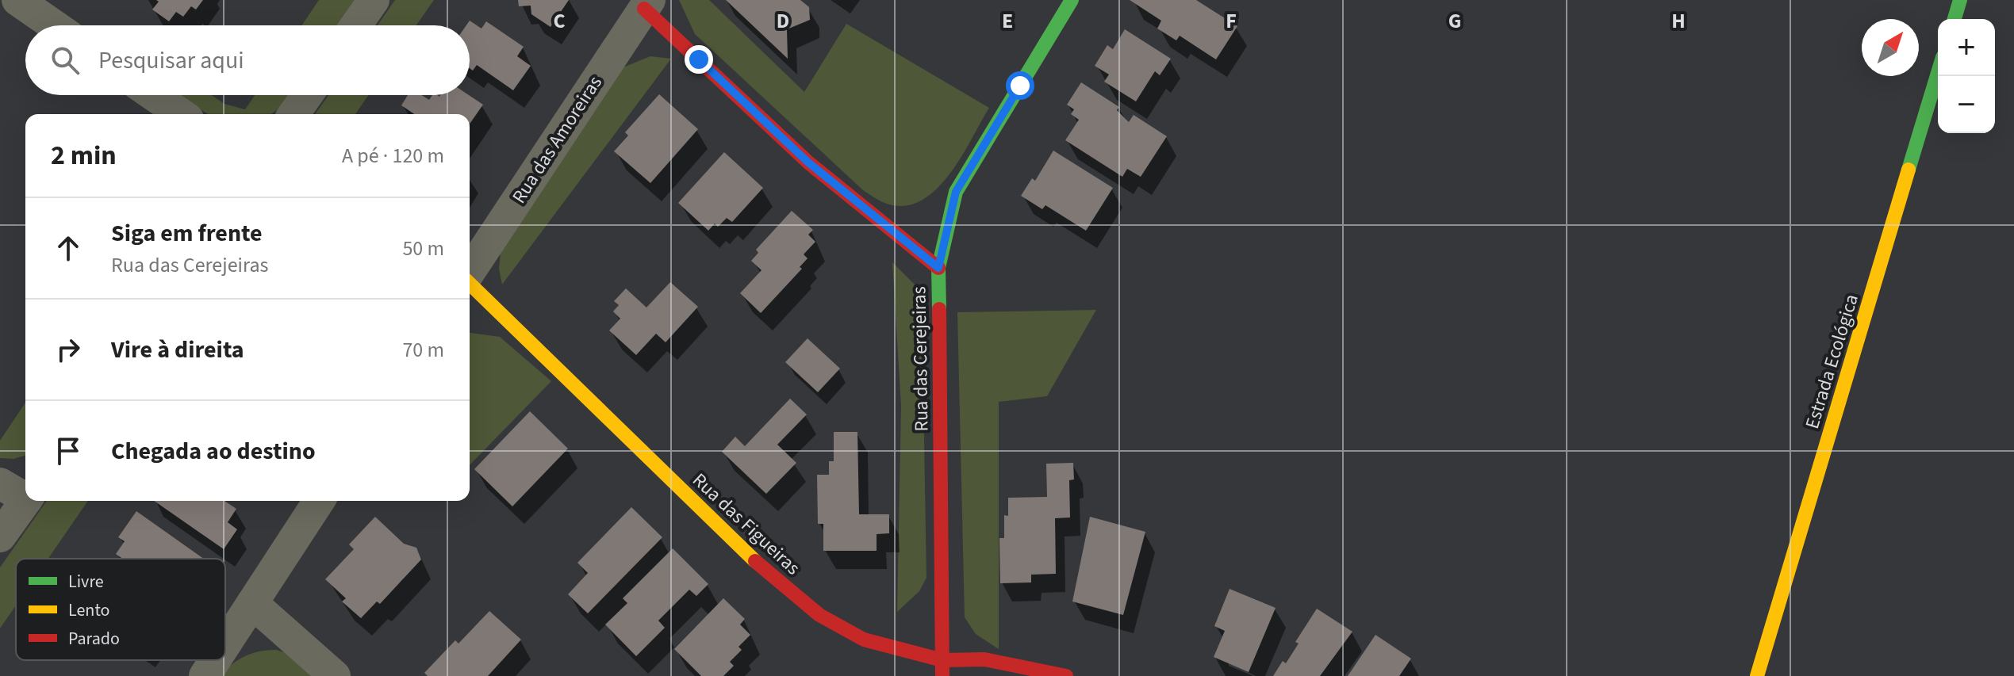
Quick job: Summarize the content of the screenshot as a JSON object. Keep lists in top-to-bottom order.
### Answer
{
  "streets": {
    "street": [
      "Rua das Amoreiras",
      "Rua das Cerejeiras",
      "Estrada Ecológica",
      "Rua das Figueiras"
    ]
  },
  "crossings": [
    ["Rua das Cerejeiras", "Rua das Figueiras"]
  ],
  "legend": ["Livre", "Lento", "Parado"],
  "north": "top right",
  "page": {
    "map_buttons": ["+", "−"],
    "search": "Pesquisar aqui",
    "heading": ["2 min", "A pé · 120 m"],
    "list": [
      ["Siga em frente", "Rua das Cerejeiras", "50 m"],
      ["Vire à direita", "70 m"],
      "Chegada ao destino"
    ]
  },
  "grid": {
    "columns": [
      "C",
      "D",
      "E",
      "F",
      "G",
      "H"
    ]
  }
}
